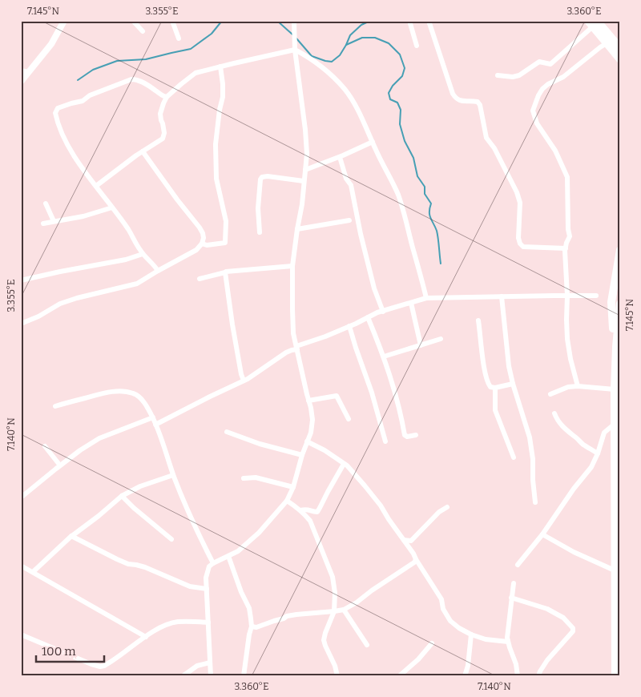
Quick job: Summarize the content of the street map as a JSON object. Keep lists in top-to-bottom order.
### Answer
{
  "scale_bar": "100 m",
  "coordinates": [
    "7.145°N",
    "3.355°E",
    "3.360°E",
    "7.140°N"
  ]
}
